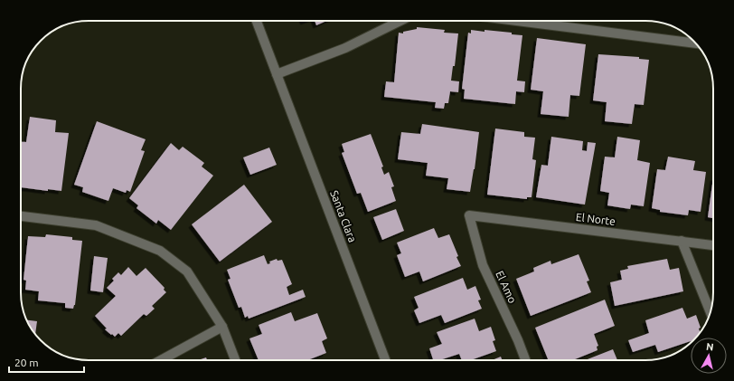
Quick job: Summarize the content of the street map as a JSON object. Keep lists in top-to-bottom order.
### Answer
{
  "streets": {
    "lane": ["Santa Clara", "El Norte", "El Amo"]
  },
  "crossings": [
    ["El Norte", "El Amo"]
  ],
  "scale_bar": "20 m",
  "north": "top"
}
